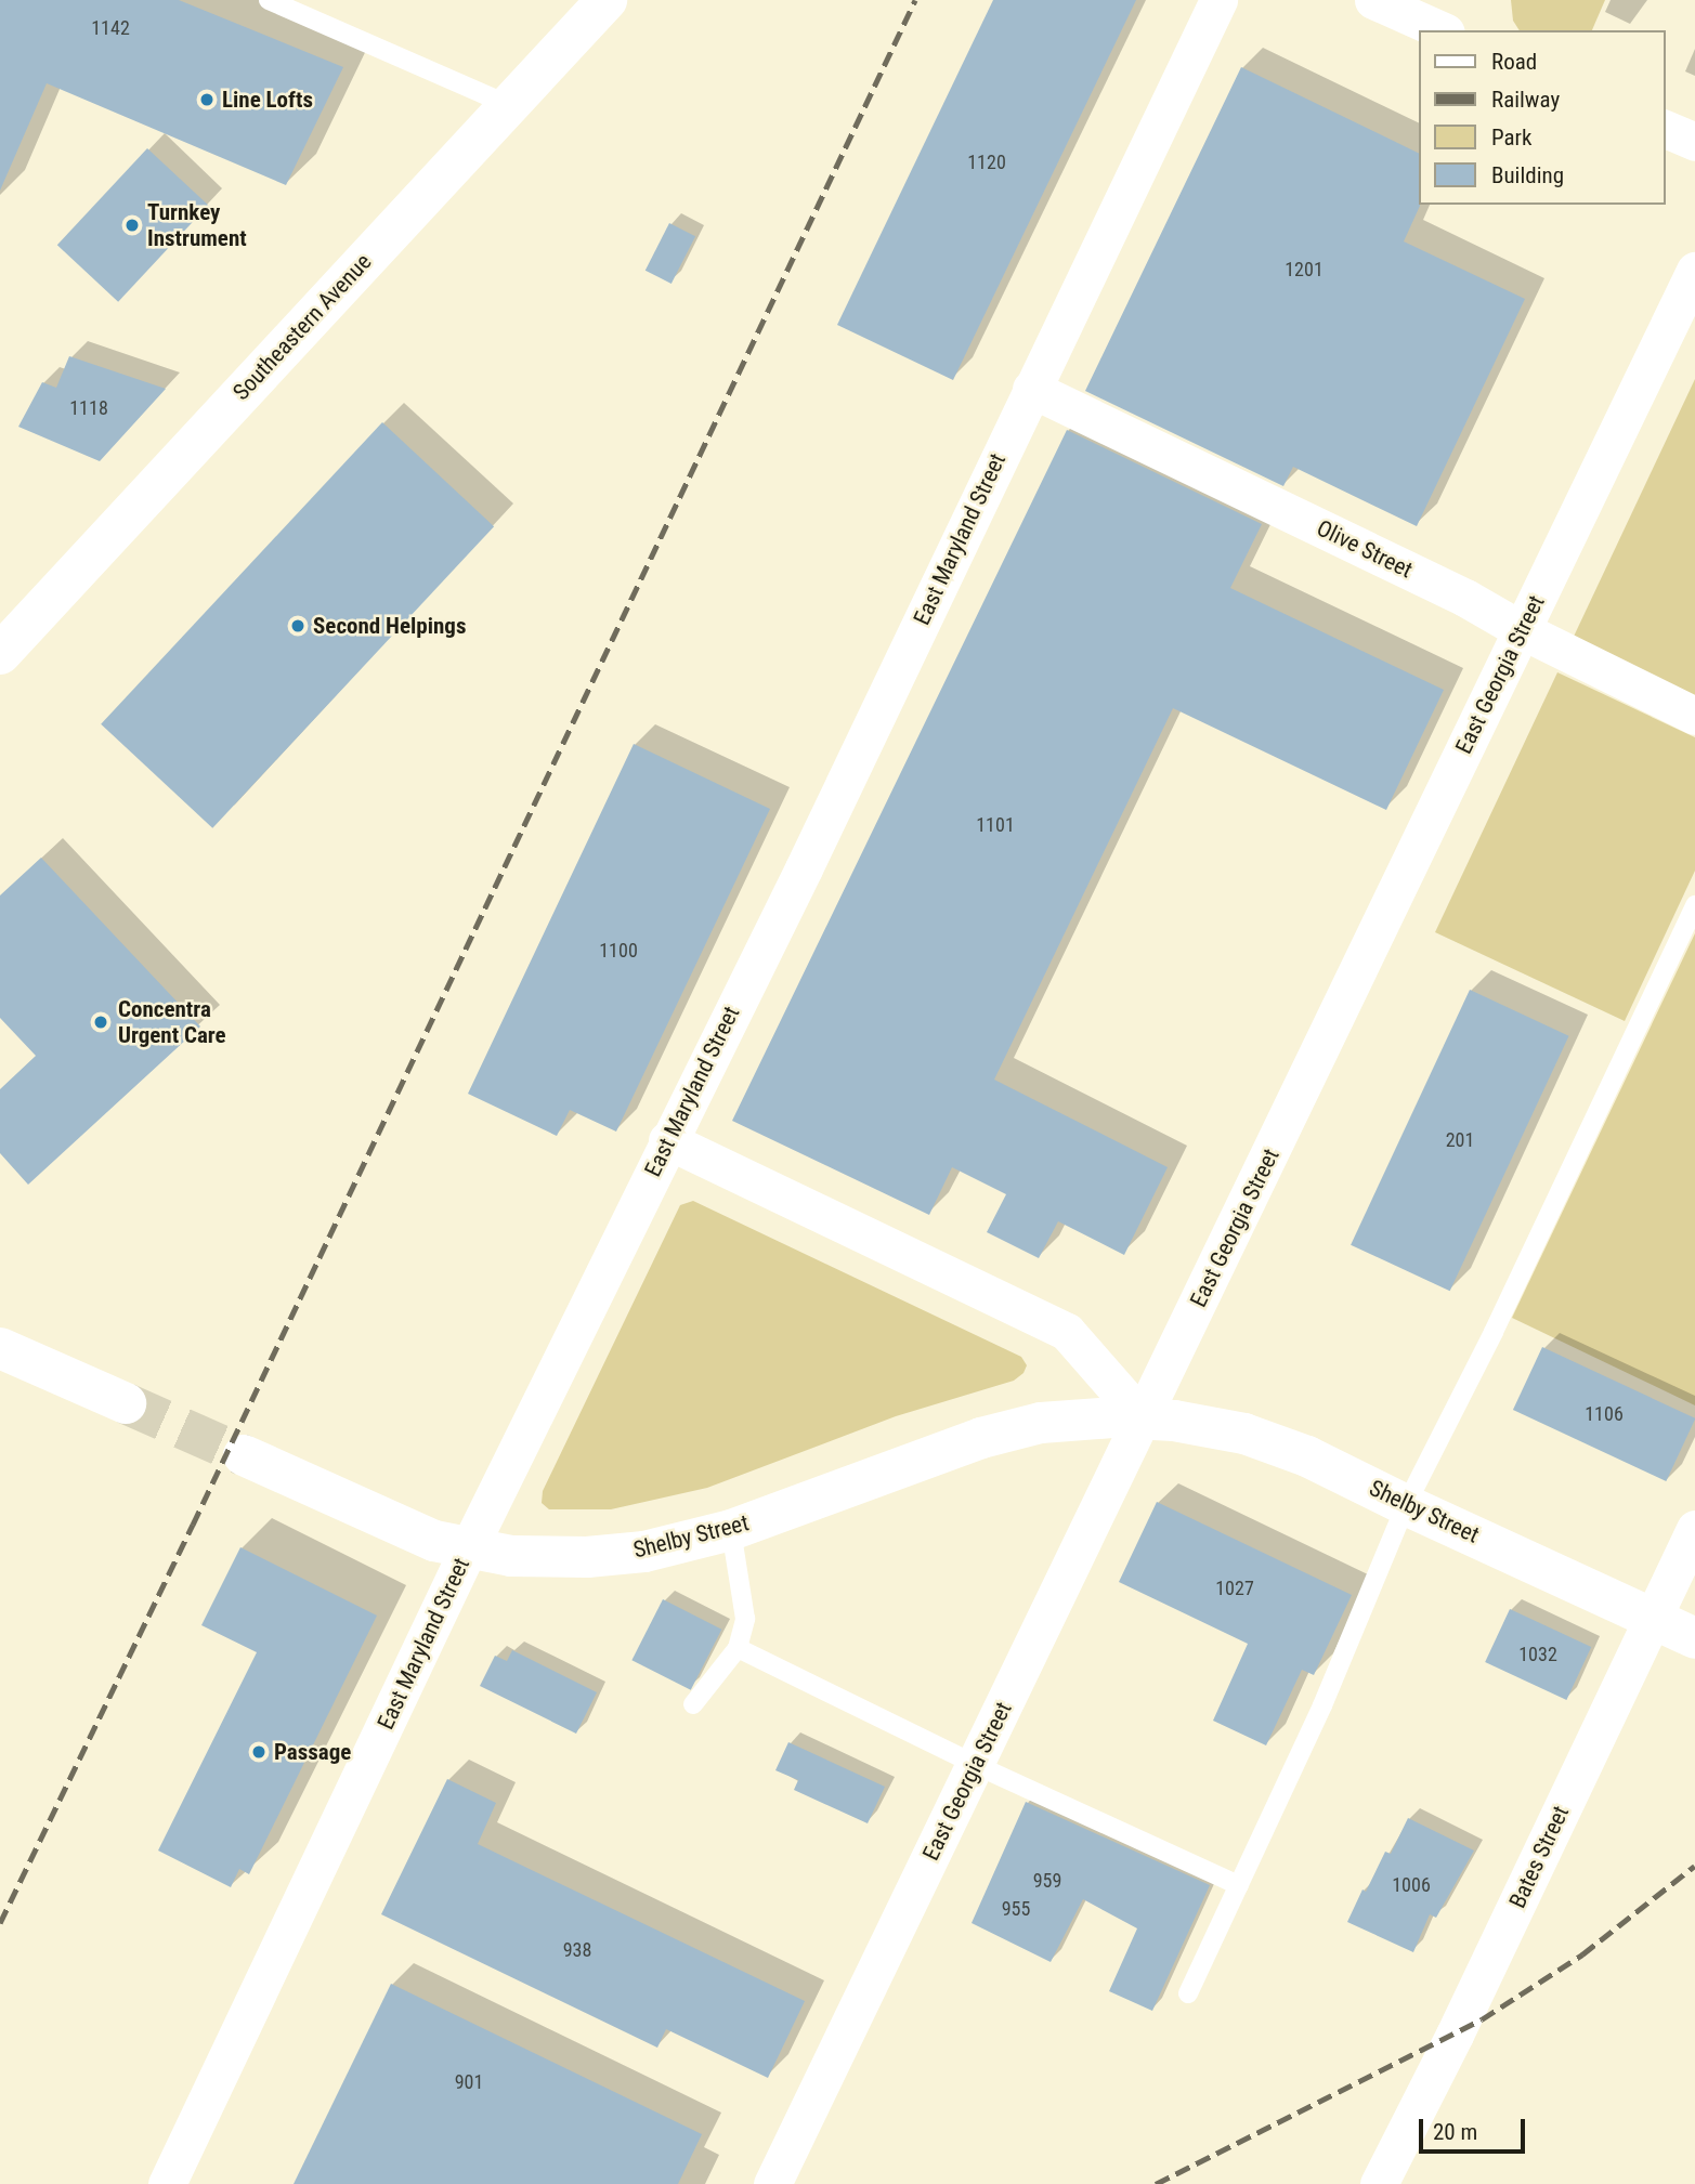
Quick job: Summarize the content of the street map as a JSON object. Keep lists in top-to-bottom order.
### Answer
{
  "streets": {
    "main road": ["Southeastern Avenue", "Shelby Street"],
    "street": [
      "East Maryland Street",
      "Olive Street",
      "East Georgia Street",
      "Bates Street"
    ]
  },
  "crossings": [
    ["East Maryland Street", "Olive Street"],
    ["East Maryland Street", "Shelby Street"],
    ["Olive Street", "East Georgia Street"],
    ["East Georgia Street", "Shelby Street"],
    ["Shelby Street", "Bates Street"]
  ],
  "places": [
    "Line Lofts",
    "Turnkey Instrument",
    "Second Helpings",
    "Concentra Urgent Care",
    "Passage"
  ],
  "house_numbers": [
    "1142",
    "1120",
    "1201",
    "1118",
    "1101",
    "1100",
    "201",
    "1106",
    "1027",
    "1032",
    "959",
    "1006",
    "955",
    "938",
    "901"
  ],
  "legend": [
    "Road",
    "Railway",
    "Park",
    "Building"
  ],
  "scale_bar": "20 m"
}
